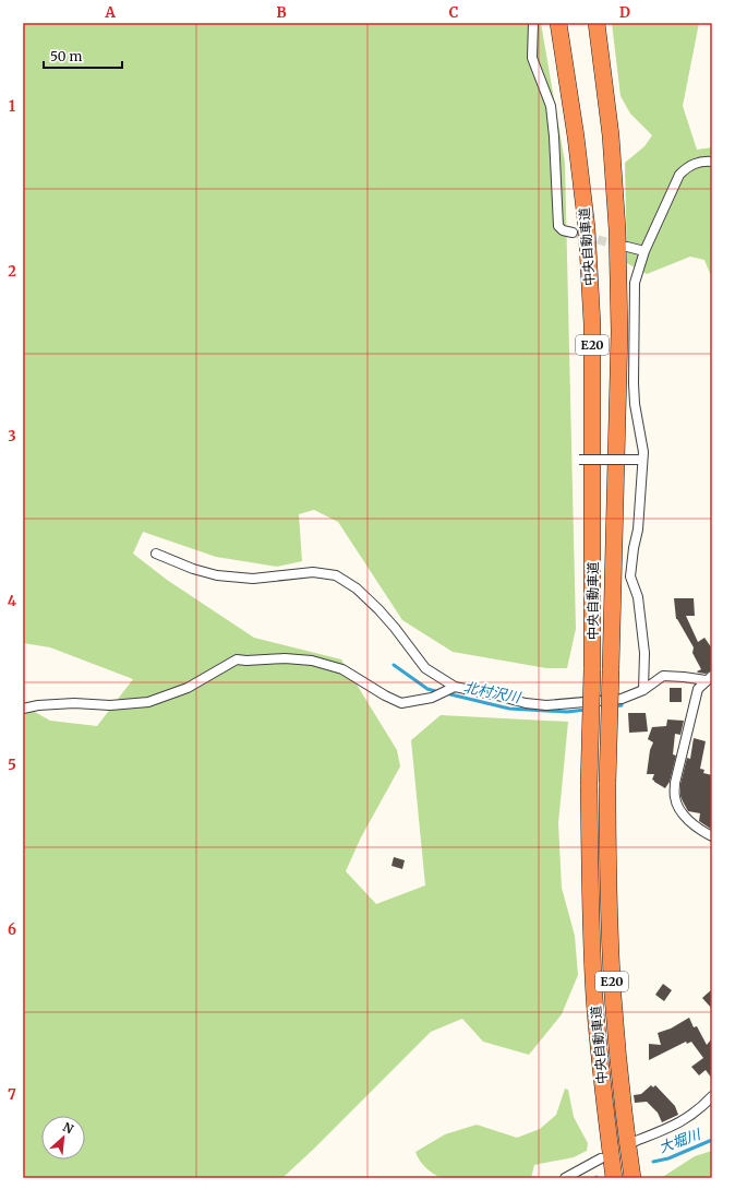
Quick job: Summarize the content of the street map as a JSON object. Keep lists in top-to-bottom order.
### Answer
{
  "streets": {
    "highway": ["中央自動車道", "E20"]
  },
  "water": ["北村沢川", "大堀川"],
  "scale_bar": "50 m",
  "north": "top right",
  "grid": {
    "columns": [
      "A",
      "B",
      "C",
      "D"
    ],
    "rows": [
      "1",
      "2",
      "3",
      "4",
      "5",
      "6",
      "7"
    ]
  }
}
